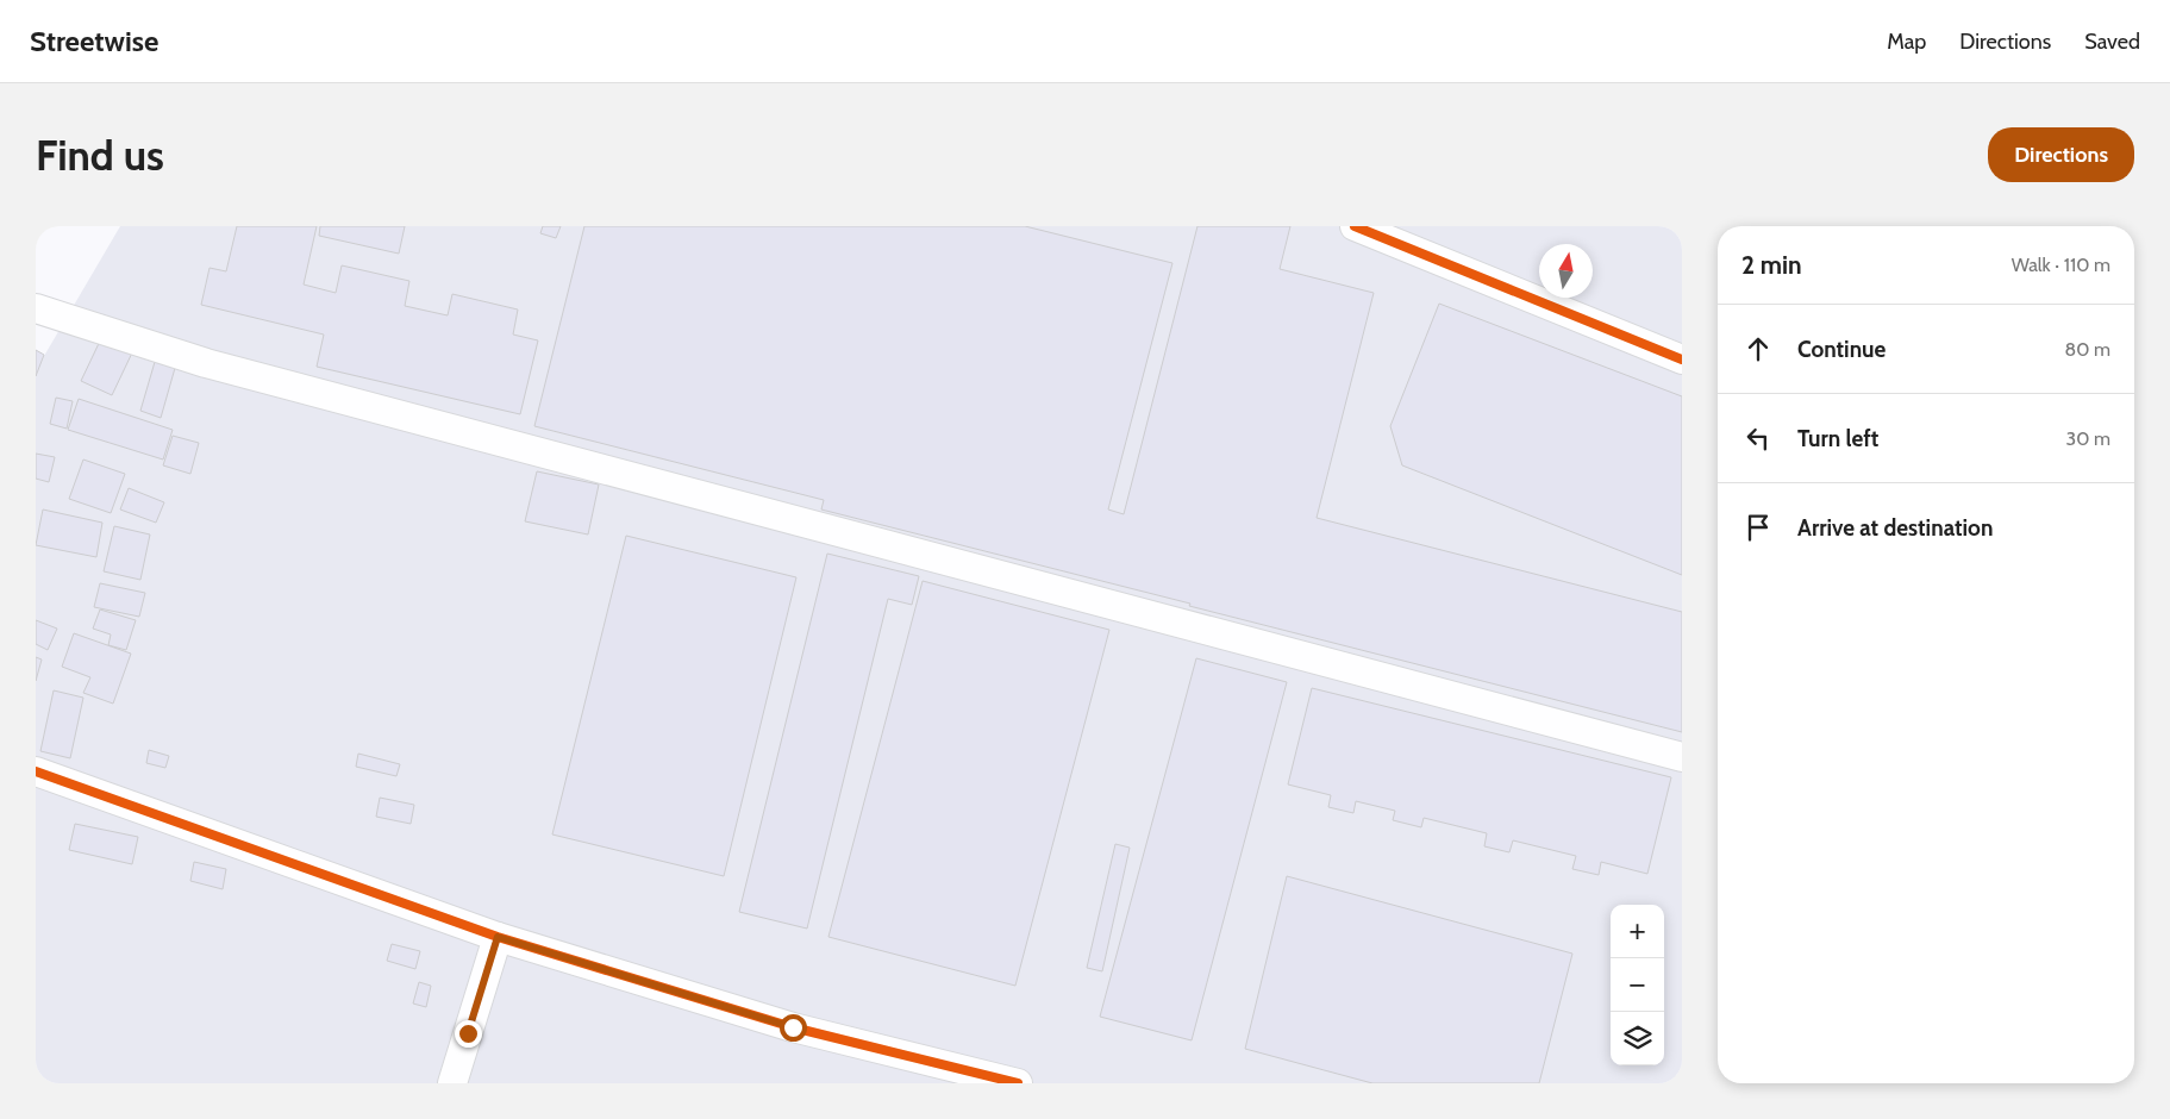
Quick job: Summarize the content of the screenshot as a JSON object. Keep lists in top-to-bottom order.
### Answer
{
  "north": "top",
  "page": {
    "header": "Streetwise",
    "nav": ["Map", "Directions", "Saved"],
    "buttons": "Directions",
    "title": "Find us",
    "heading": ["2 min", "Walk · 110 m"],
    "list": [
      ["Continue", "80 m"],
      ["Turn left", "30 m"],
      "Arrive at destination"
    ],
    "map_buttons": ["+", "−"]
  }
}
